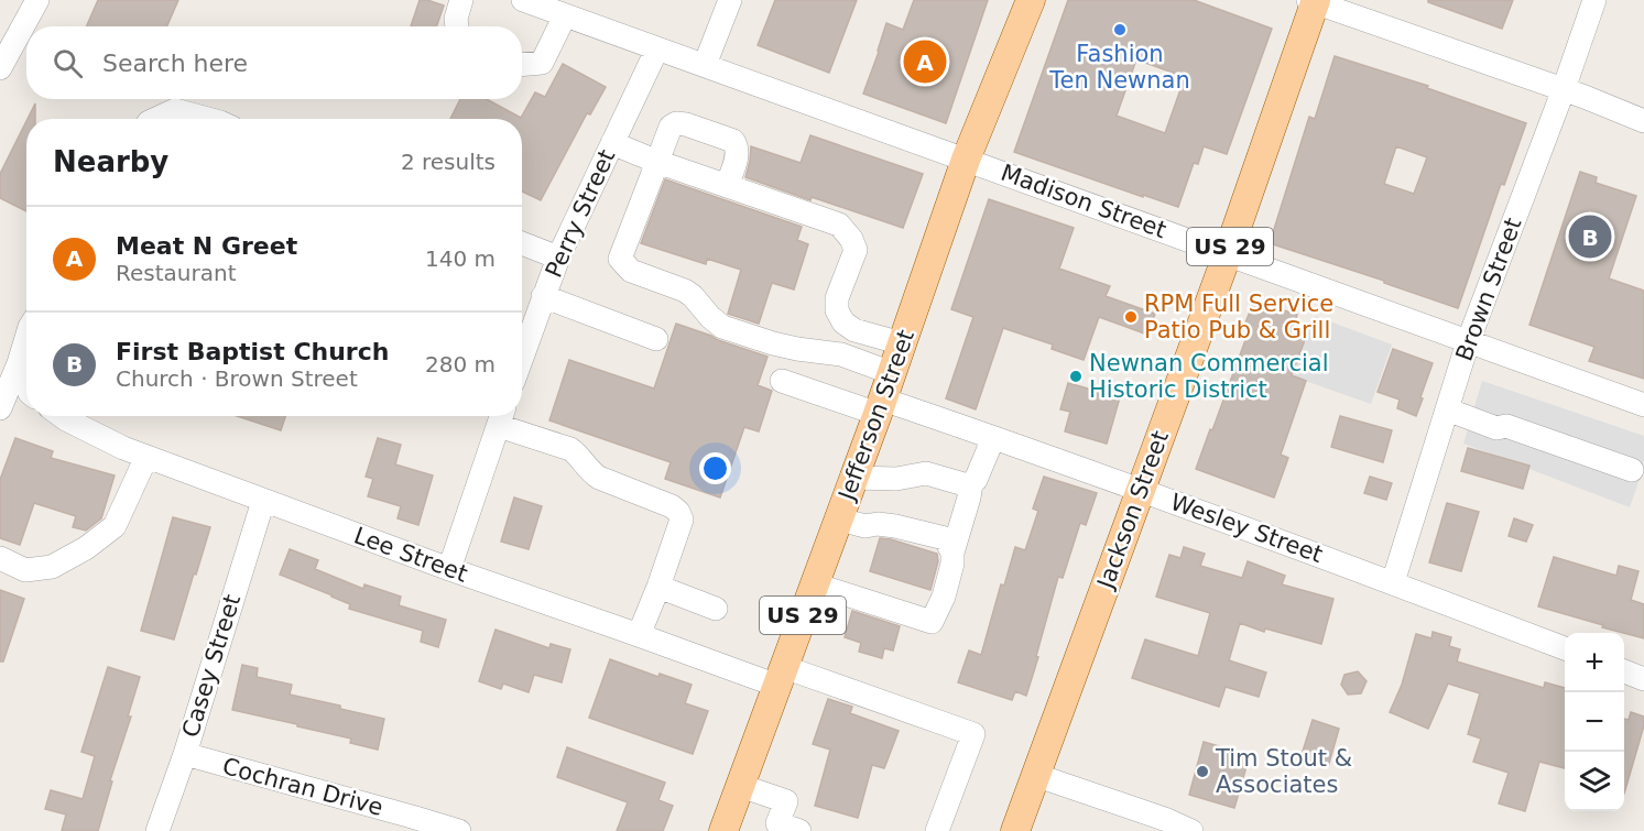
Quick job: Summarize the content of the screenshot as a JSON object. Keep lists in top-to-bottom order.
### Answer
{
  "streets": {
    "main road": ["US 29", "Jefferson Street", "Jackson Street"],
    "street": [
      "Madison Street",
      "Perry Street",
      "Brown Street",
      "Wesley Street",
      "Lee Street",
      "Casey Street",
      "Cochran Drive"
    ]
  },
  "crossings": [
    ["Madison Street", "Perry Street"],
    ["Madison Street", "Brown Street"],
    ["Madison Street", "Jefferson Street"],
    ["Madison Street", "Jackson Street"],
    ["Brown Street", "Wesley Street"],
    ["Jefferson Street", "Wesley Street"],
    ["Jefferson Street", "Lee Street"],
    ["Jackson Street", "Wesley Street"],
    ["Lee Street", "Casey Street"],
    ["Casey Street", "Cochran Drive"]
  ],
  "places": [
    "Fashion Ten Newnan",
    "RPM Full Service Patio Pub & Grill",
    "Newnan Commercial Historic District",
    "Tim Stout & Associates"
  ],
  "page": {
    "search": "Search here",
    "pins": ["A", "B"],
    "heading": ["Nearby", "2 results"],
    "list": [
      {
        "mark": "A",
        "name": "Meat N Greet",
        "note": "Restaurant",
        "value": "140 m"
      },
      {
        "mark": "B",
        "name": "First Baptist Church",
        "note": "Church · Brown Street",
        "value": "280 m"
      }
    ],
    "map_buttons": ["+", "−"]
  }
}
